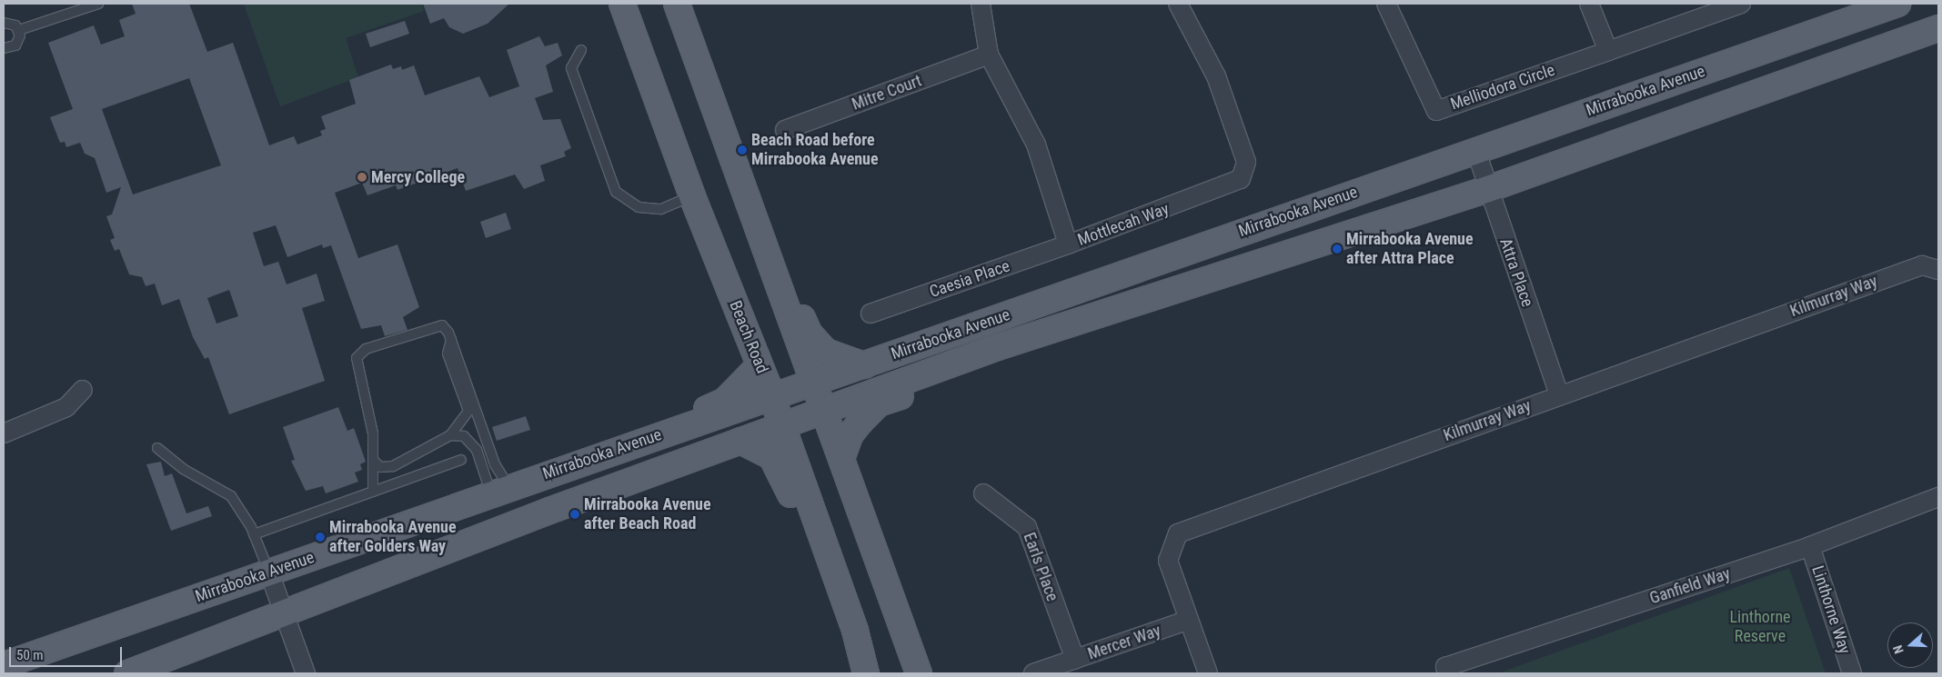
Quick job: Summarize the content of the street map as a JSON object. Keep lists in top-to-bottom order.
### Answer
{
  "streets": {
    "main road": ["Mirrabooka Avenue", "Beach Road"],
    "street": [
      "Melliodora Circle",
      "Mitre Court",
      "Mottlecah Way",
      "Attra Place",
      "Caesia Place",
      "Kilmurray Way",
      "Earls Place",
      "Ganfield Way",
      "Linthorne Way",
      "Mercer Way"
    ]
  },
  "crossings": [
    ["Mirrabooka Avenue", "Attra Place"],
    ["Mirrabooka Avenue", "Beach Road"],
    ["Mitre Court", "Mottlecah Way"],
    ["Mottlecah Way", "Caesia Place"],
    ["Attra Place", "Kilmurray Way"],
    ["Kilmurray Way", "Mercer Way"],
    ["Earls Place", "Mercer Way"],
    ["Ganfield Way", "Linthorne Way"]
  ],
  "parks": ["Linthorne Reserve"],
  "places": [
    "Beach Road before Mirrabooka Avenue",
    "Mercy College",
    "Mirrabooka Avenue after Attra Place",
    "Mirrabooka Avenue after Beach Road",
    "Mirrabooka Avenue after Golders Way"
  ],
  "scale_bar": "50 m",
  "north": "left"
}
